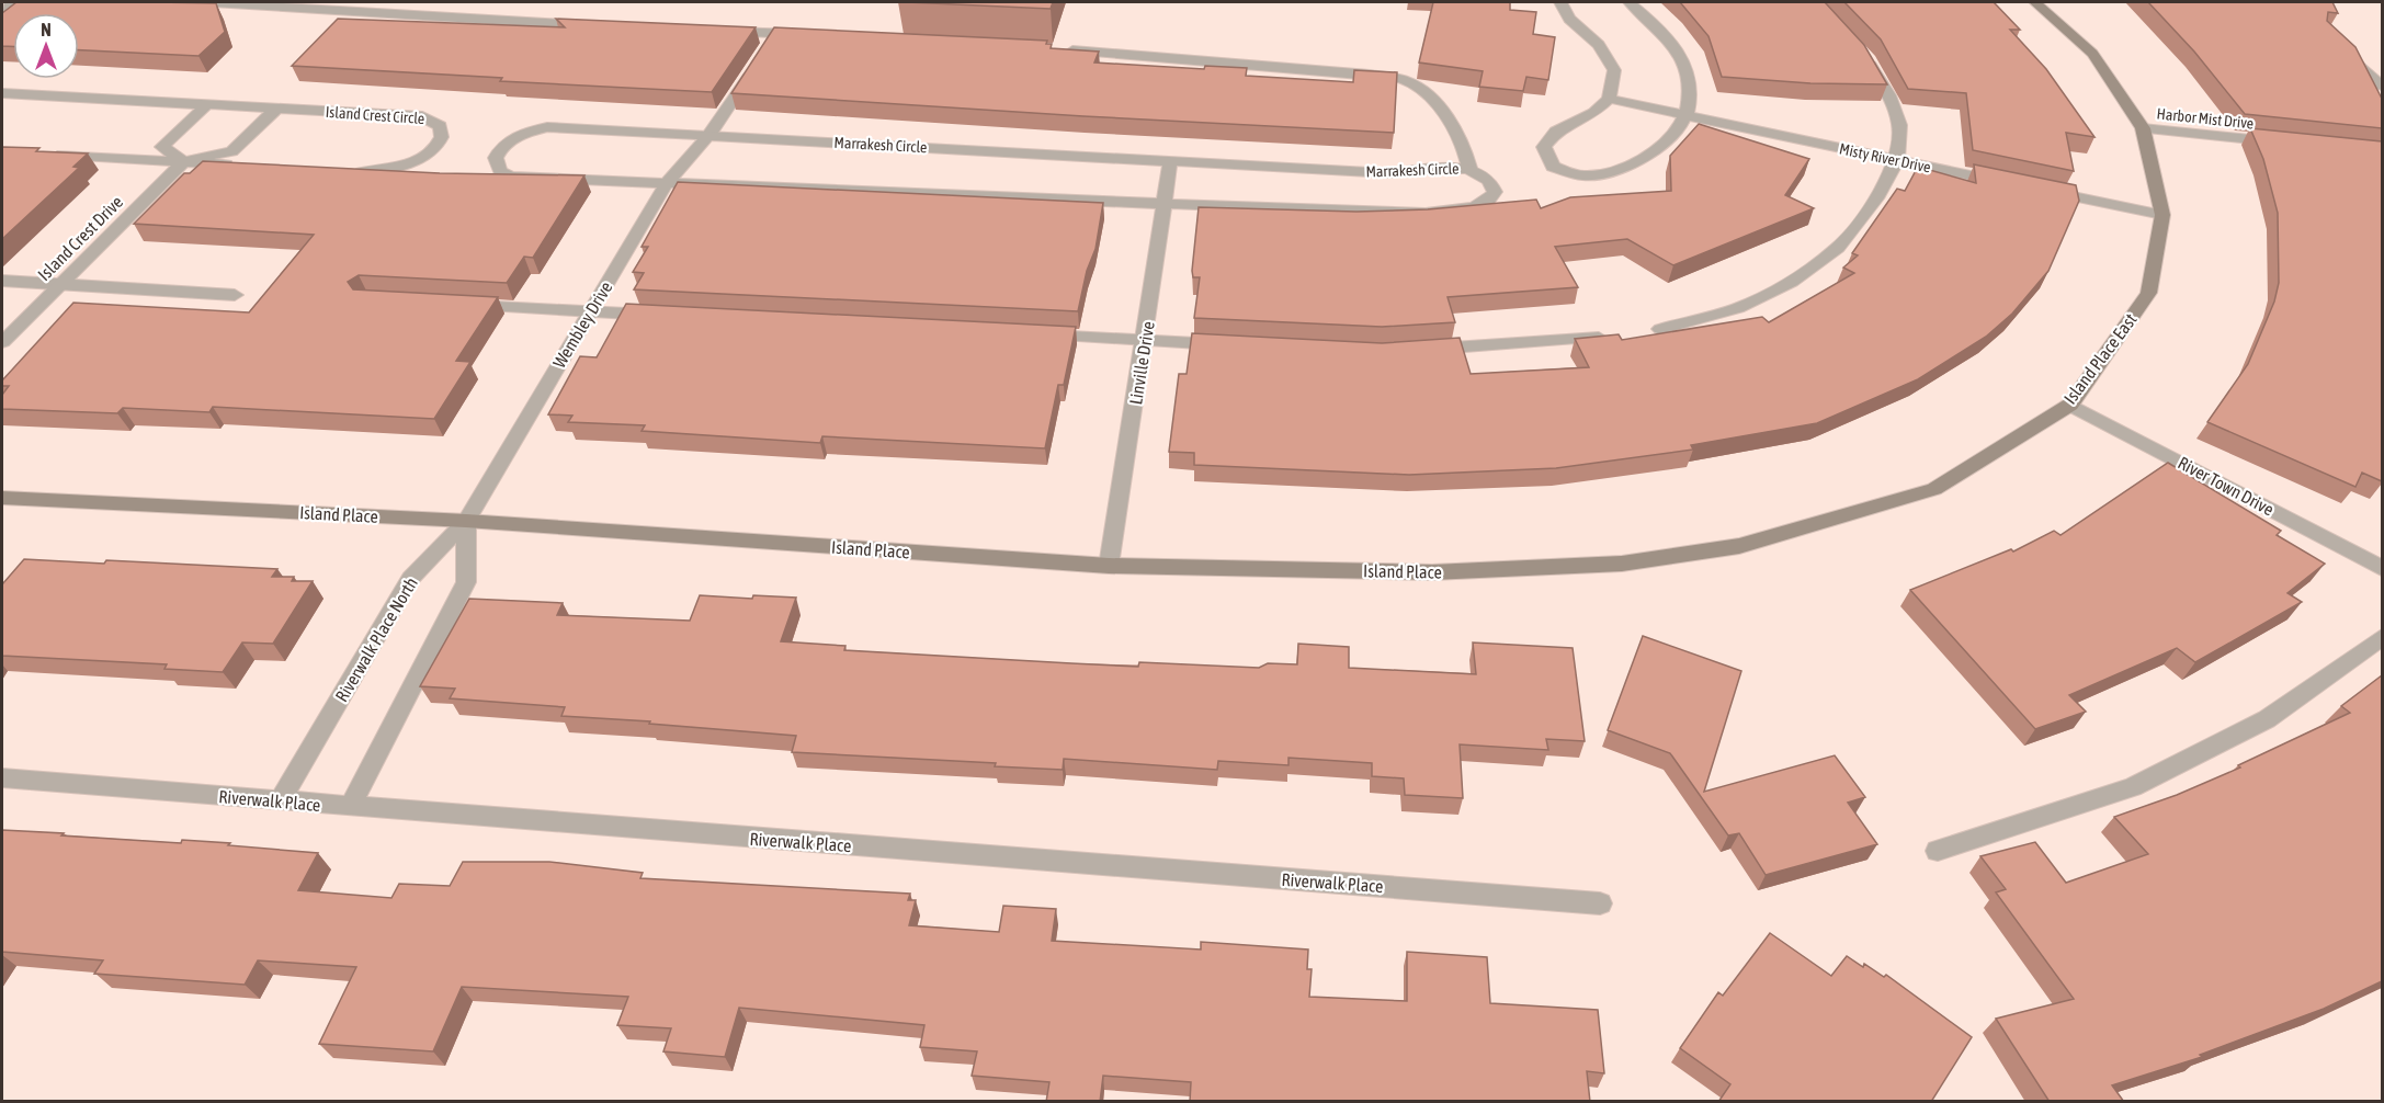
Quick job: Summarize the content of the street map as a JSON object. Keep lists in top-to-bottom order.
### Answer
{
  "streets": {
    "street": [
      "Island Crest Circle",
      "Harbor Mist Drive",
      "Marrakesh Circle",
      "Misty River Drive",
      "Island Crest Drive",
      "Wembley Drive",
      "Island Place East",
      "Linville Drive",
      "River Town Drive",
      "Island Place",
      "Riverwalk Place North",
      "Riverwalk Place"
    ]
  },
  "crossings": [
    ["Harbor Mist Drive", "Island Place East"],
    ["Marrakesh Circle", "Wembley Drive"],
    ["Marrakesh Circle", "Linville Drive"],
    ["Wembley Drive", "Island Place"],
    ["Wembley Drive", "Riverwalk Place North"],
    ["Island Place East", "River Town Drive"],
    ["Island Place East", "Island Place"],
    ["Linville Drive", "Island Place"],
    ["Island Place", "Riverwalk Place North"],
    ["Riverwalk Place North", "Riverwalk Place"]
  ],
  "north": "top"
}
